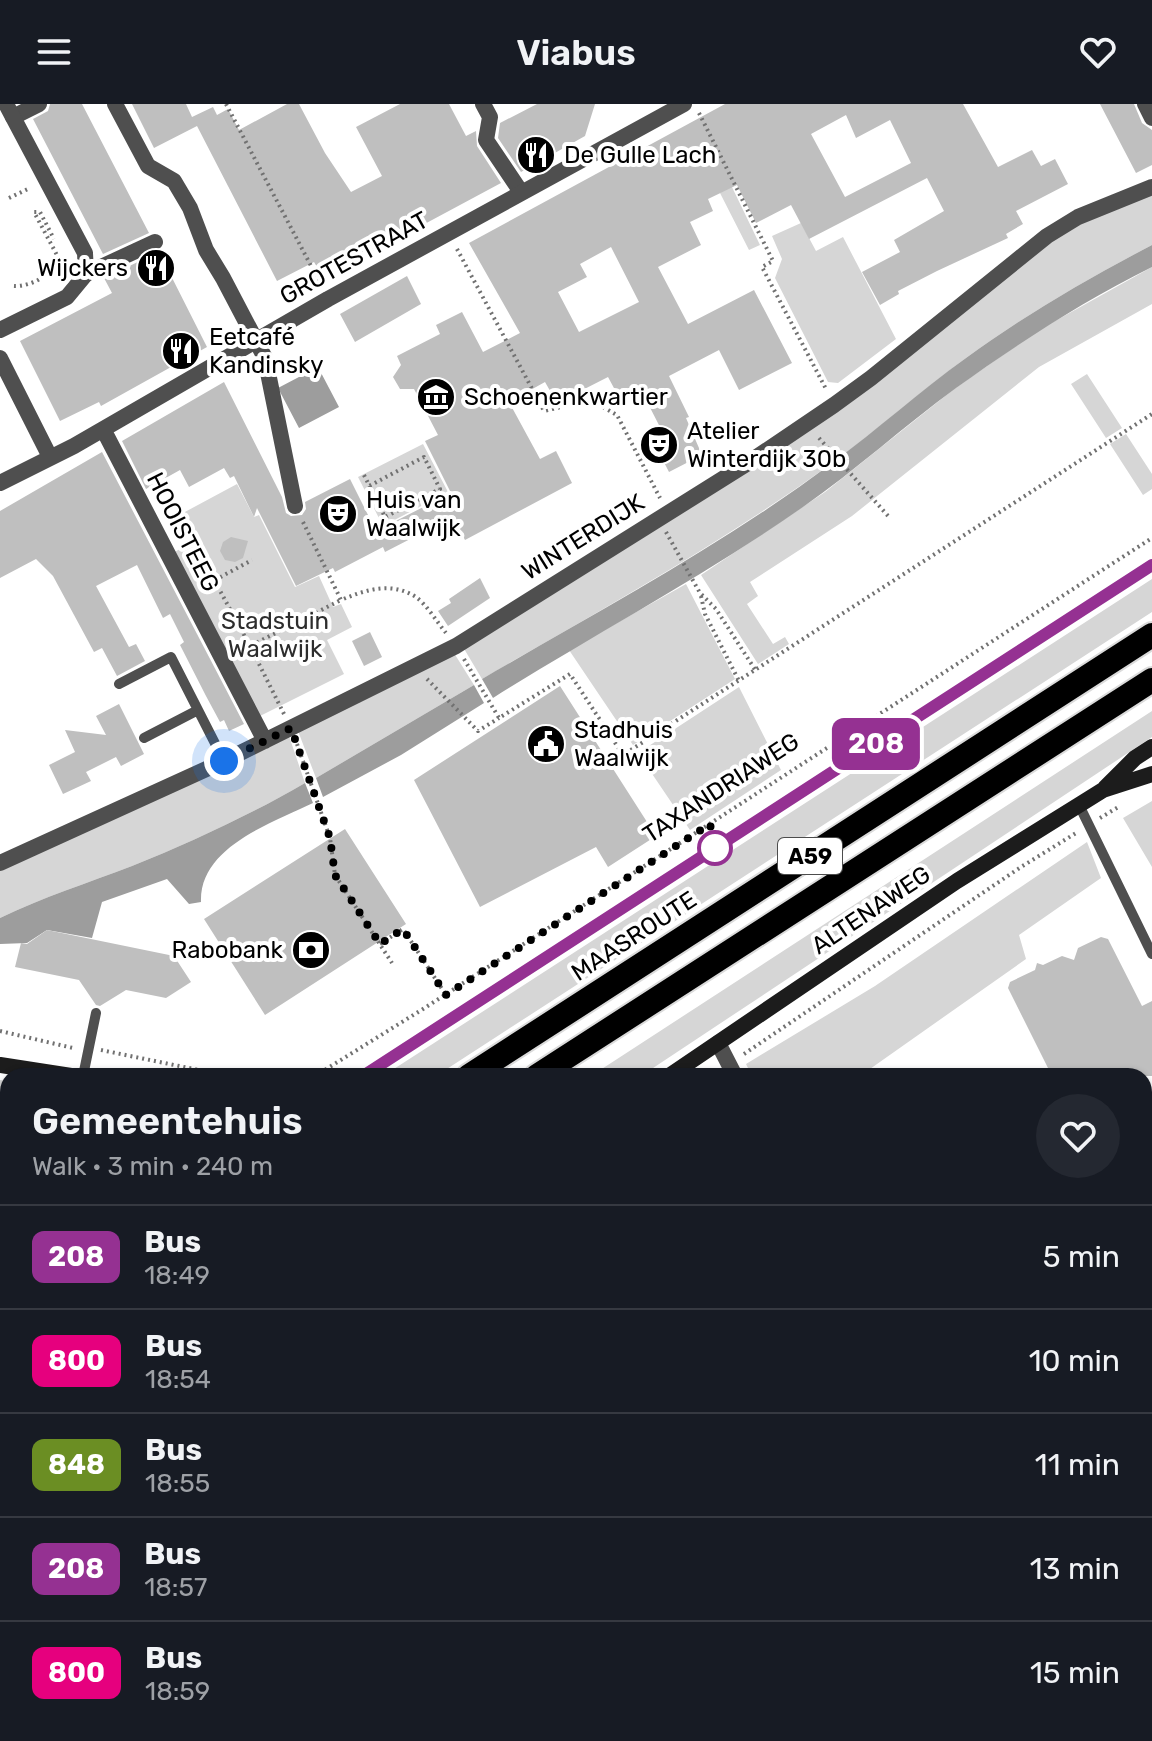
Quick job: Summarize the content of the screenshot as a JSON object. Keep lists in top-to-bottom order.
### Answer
{
  "streets": {
    "highway": ["A59", "MAASROUTE"],
    "main road": ["TAXANDRIAWEG", "ALTENAWEG"],
    "street": ["GROTESTRAAT", "HOOISTEEG", "WINTERDIJK"]
  },
  "crossings": [
    ["GROTESTRAAT", "HOOISTEEG"],
    ["HOOISTEEG", "WINTERDIJK"]
  ],
  "parks": ["Stadstuin Waalwijk"],
  "places": {
    "restaurant": ["De Gulle Lach", "Wijckers", "Eetcafé Kandinsky"],
    "museum": ["Schoenenkwartier"],
    "theatre": ["Atelier Winterdijk 30b", "Huis van Waalwijk"],
    "public building": ["Stadhuis Waalwijk"],
    "bank": ["Rabobank"]
  },
  "lines": ["bus line 208"],
  "page": {
    "header": "Viabus",
    "on_map": "208",
    "heading": ["Gemeentehuis", "Walk · 3 min · 240 m"],
    "list": [
      {
        "mark": "208",
        "name": "Bus",
        "note": "18:49",
        "value": "5 min"
      },
      {
        "mark": "800",
        "name": "Bus",
        "note": "18:54",
        "value": "10 min"
      },
      {
        "mark": "848",
        "name": "Bus",
        "note": "18:55",
        "value": "11 min"
      },
      {
        "mark": "208",
        "name": "Bus",
        "note": "18:57",
        "value": "13 min"
      },
      {
        "mark": "800",
        "name": "Bus",
        "note": "18:59",
        "value": "15 min"
      }
    ]
  }
}
